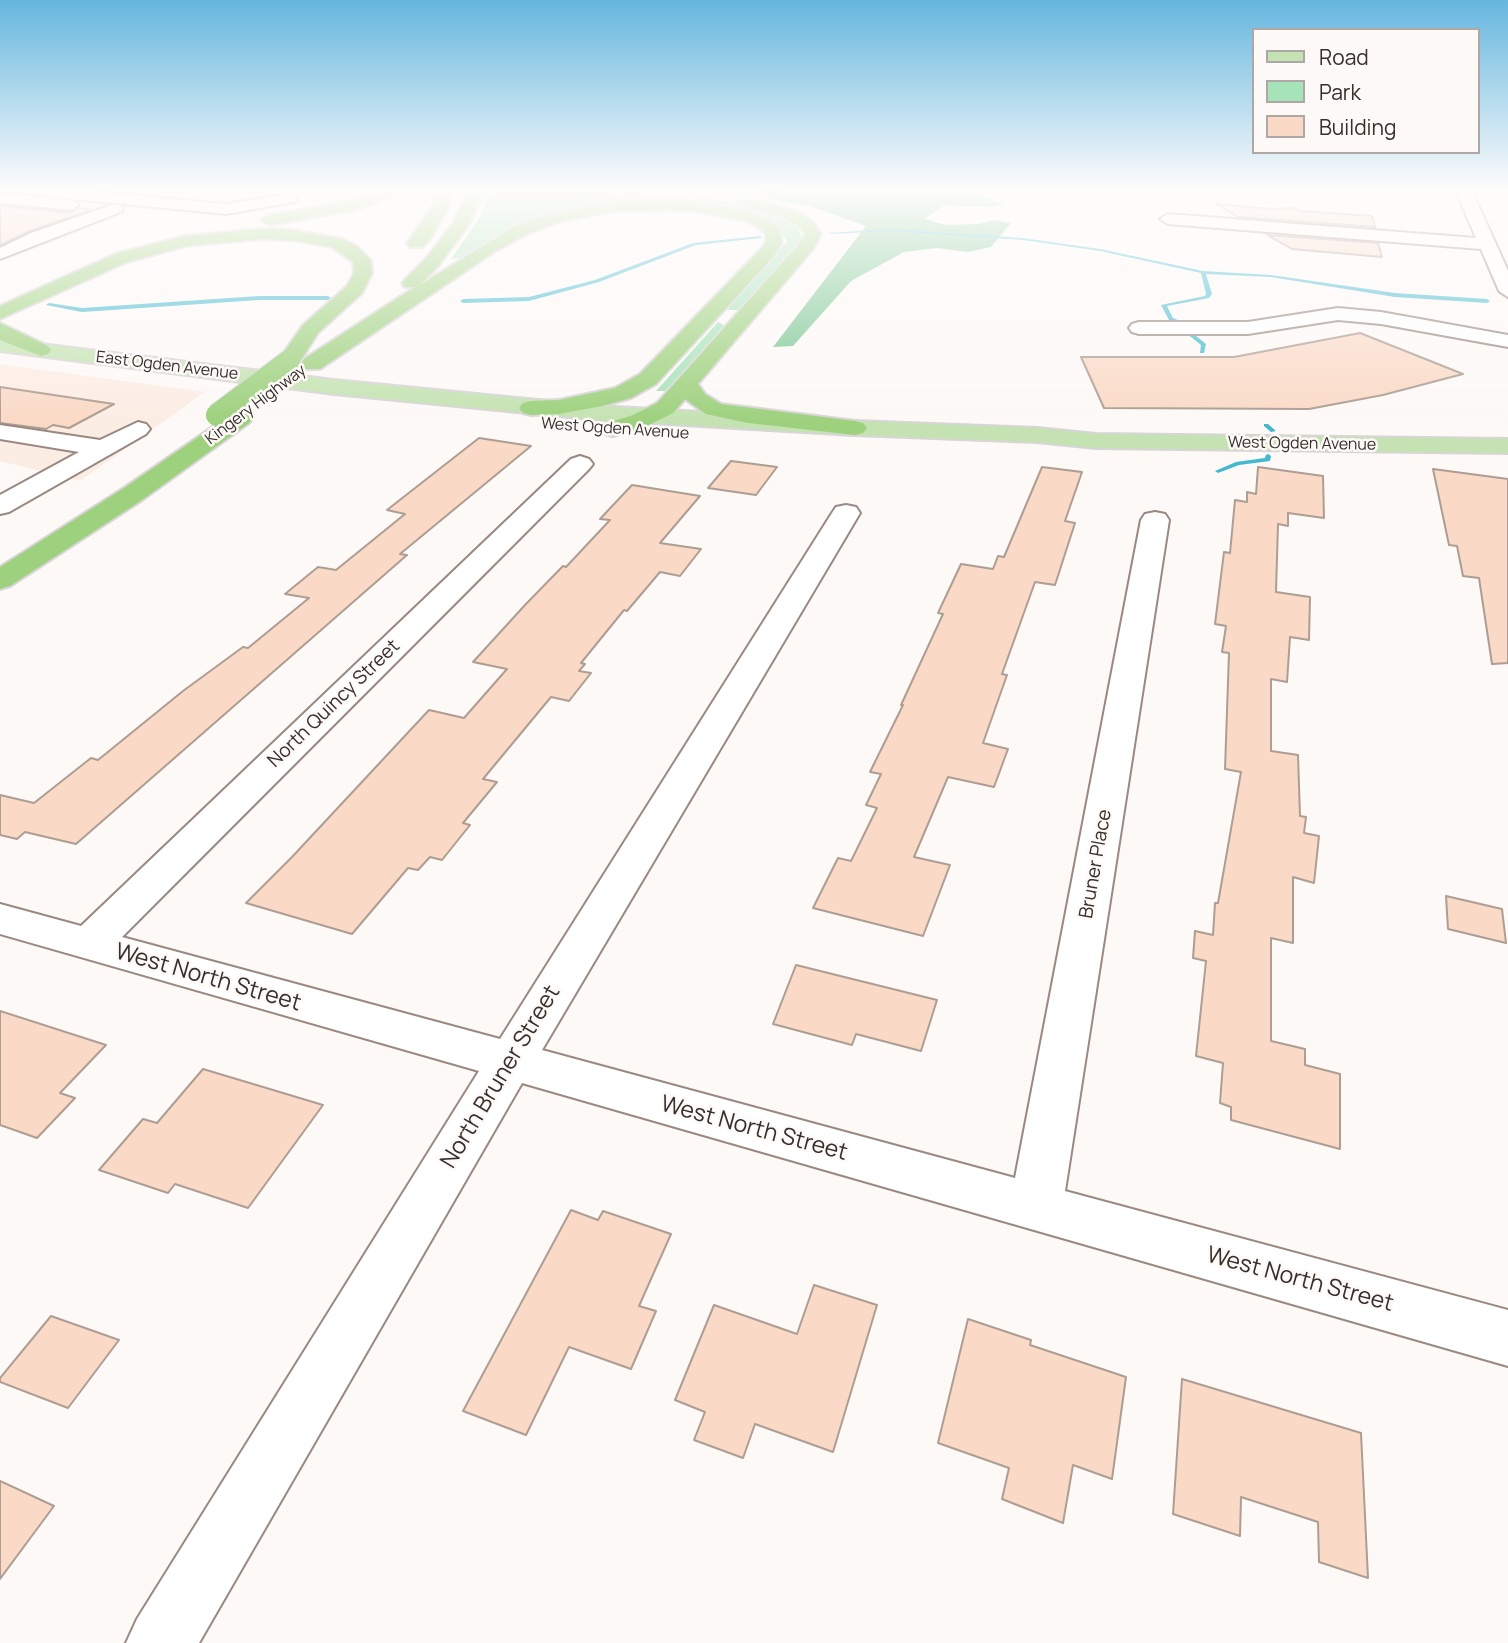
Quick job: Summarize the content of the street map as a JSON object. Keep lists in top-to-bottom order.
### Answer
{
  "streets": {
    "highway": ["Kingery Highway"],
    "main road": ["East Ogden Avenue", "West Ogden Avenue"],
    "street": [
      "North Quincy Street",
      "Bruner Place",
      "West North Street",
      "North Bruner Street"
    ]
  },
  "crossings": [
    ["East Ogden Avenue", "West Ogden Avenue"],
    ["North Quincy Street", "West North Street"],
    ["Bruner Place", "West North Street"],
    ["West North Street", "North Bruner Street"]
  ],
  "legend": ["Road", "Park", "Building"]
}
